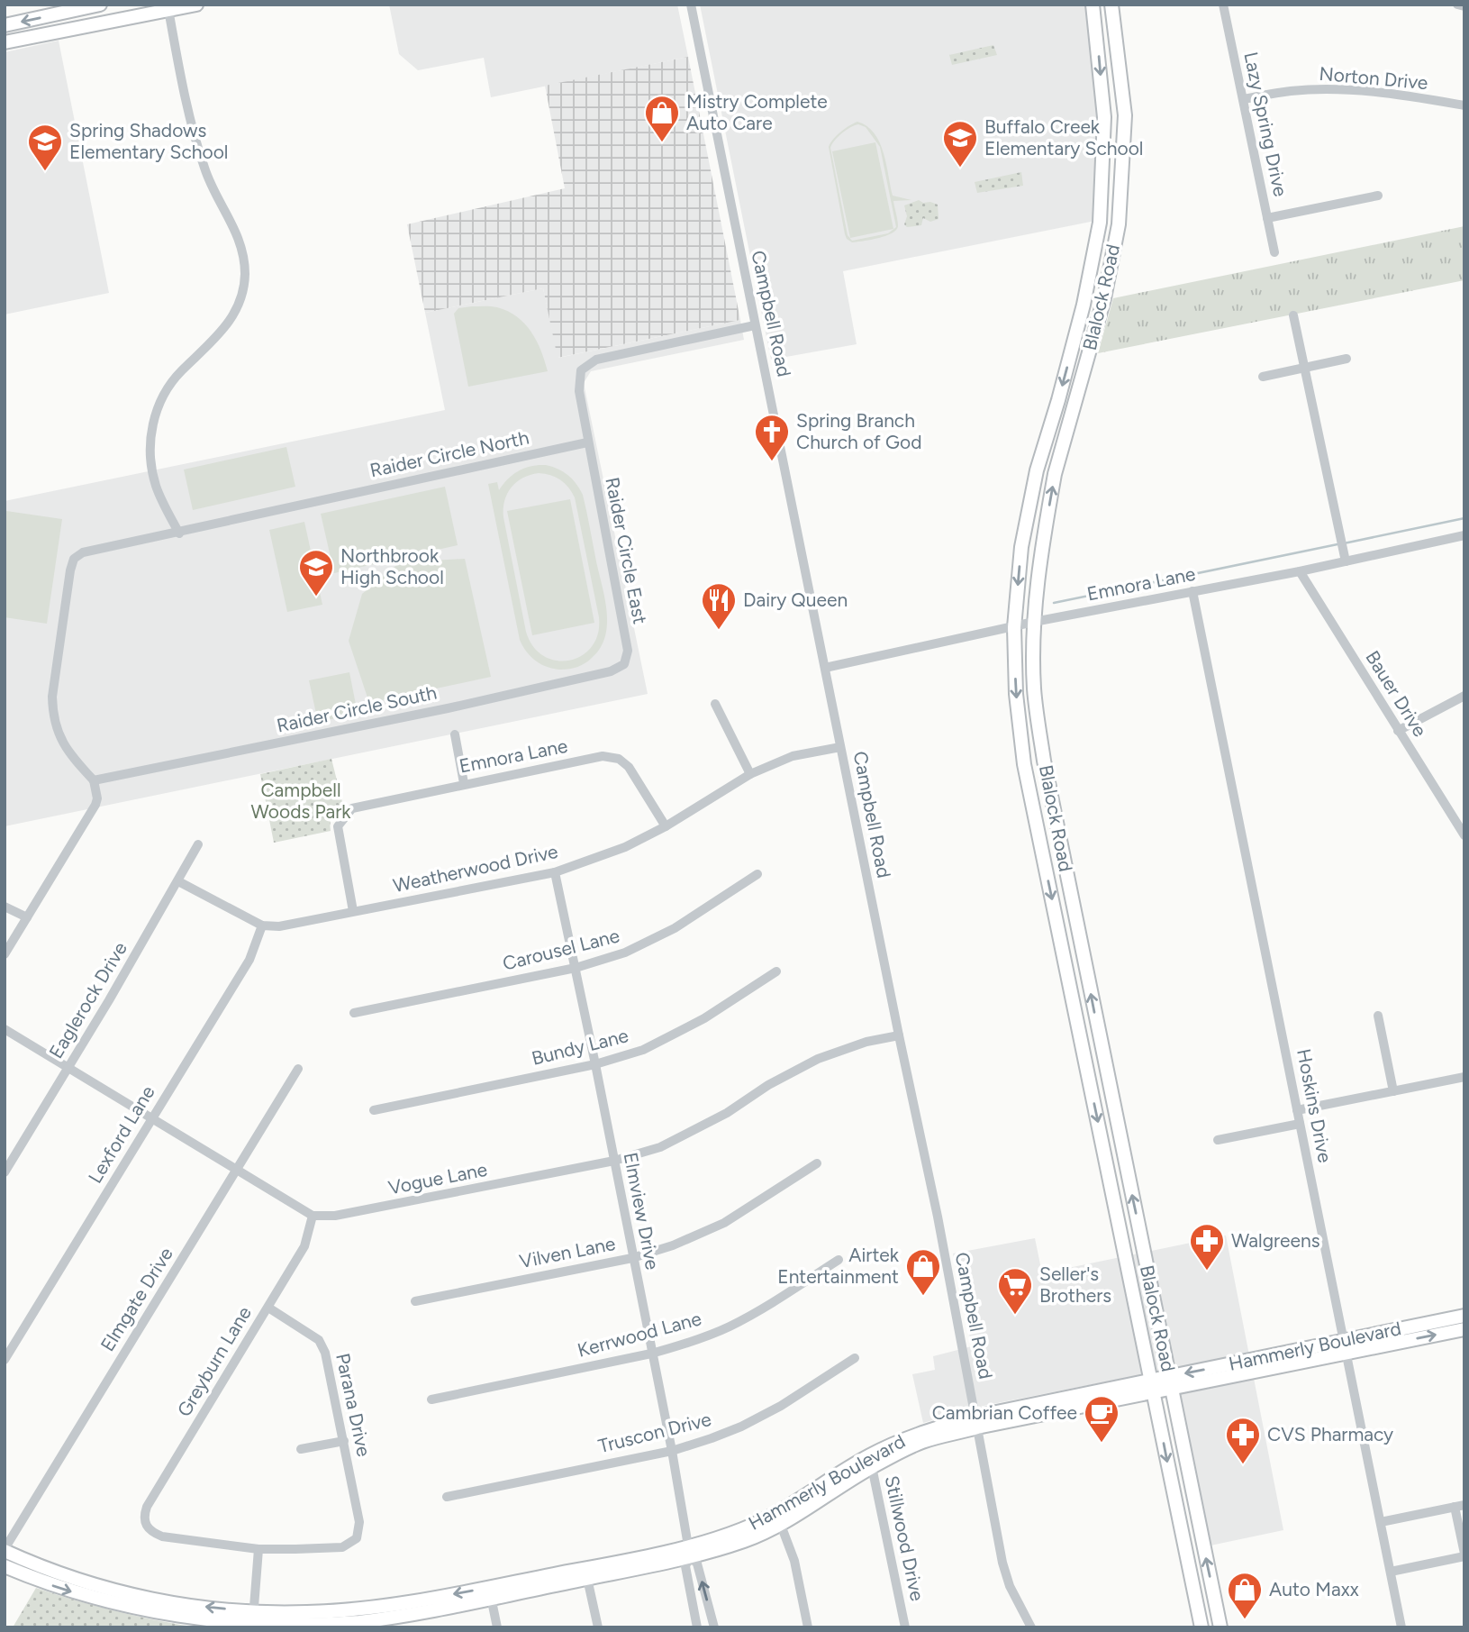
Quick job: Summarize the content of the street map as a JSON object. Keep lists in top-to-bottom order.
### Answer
{
  "streets": {
    "main road": ["Blalock Road", "Hammerly Boulevard"],
    "street": [
      "Norton Drive",
      "Lazy Spring Drive",
      "Campbell Road",
      "Raider Circle North",
      "Raider Circle East",
      "Emnora Lane",
      "Bauer Drive",
      "Raider Circle South",
      "Weatherwood Drive",
      "Carousel Lane",
      "Eaglerock Drive",
      "Bundy Lane",
      "Hoskins Drive",
      "Lexford Lane",
      "Vogue Lane",
      "Elmview Drive",
      "Vilven Lane",
      "Elmgate Drive",
      "Kerrwood Lane",
      "Greyburn Lane",
      "Parana Drive",
      "Truscon Drive",
      "Stillwood Drive"
    ]
  },
  "crossings": [
    ["Norton Drive", "Lazy Spring Drive"],
    ["Blalock Road", "Emnora Lane"],
    ["Blalock Road", "Hammerly Boulevard"],
    ["Campbell Road", "Emnora Lane"],
    ["Campbell Road", "Weatherwood Drive"],
    ["Campbell Road", "Vogue Lane"],
    ["Campbell Road", "Hammerly Boulevard"],
    ["Raider Circle North", "Raider Circle East"],
    ["Raider Circle North", "Raider Circle South"],
    ["Raider Circle East", "Raider Circle South"],
    ["Emnora Lane", "Bauer Drive"],
    ["Emnora Lane", "Weatherwood Drive"],
    ["Emnora Lane", "Hoskins Drive"],
    ["Weatherwood Drive", "Eaglerock Drive"],
    ["Weatherwood Drive", "Lexford Lane"],
    ["Weatherwood Drive", "Elmview Drive"],
    ["Carousel Lane", "Elmview Drive"],
    ["Bundy Lane", "Elmview Drive"],
    ["Hoskins Drive", "Hammerly Boulevard"],
    ["Vogue Lane", "Elmview Drive"],
    ["Vogue Lane", "Greyburn Lane"],
    ["Elmview Drive", "Vilven Lane"],
    ["Elmview Drive", "Kerrwood Lane"],
    ["Elmview Drive", "Hammerly Boulevard"],
    ["Elmview Drive", "Truscon Drive"],
    ["Elmgate Drive", "Hammerly Boulevard"],
    ["Hammerly Boulevard", "Stillwood Drive"],
    ["Greyburn Lane", "Parana Drive"]
  ],
  "parks": ["Campbell Woods Park"],
  "places": {
    "shop": ["Mistry Complete Auto Care", "Airtek Entertainment", "Auto Maxx"],
    "school or university": ["Buffalo Creek Elementary School", "Spring Shadows Elementary School", "Northbrook High School"],
    "church": ["Spring Branch Church of God"],
    "restaurant": ["Dairy Queen"],
    "pharmacy": ["Walgreens", "CVS Pharmacy"],
    "supermarket": ["Seller's Brothers"],
    "cafe": ["Cambrian Coffee"]
  }
}
